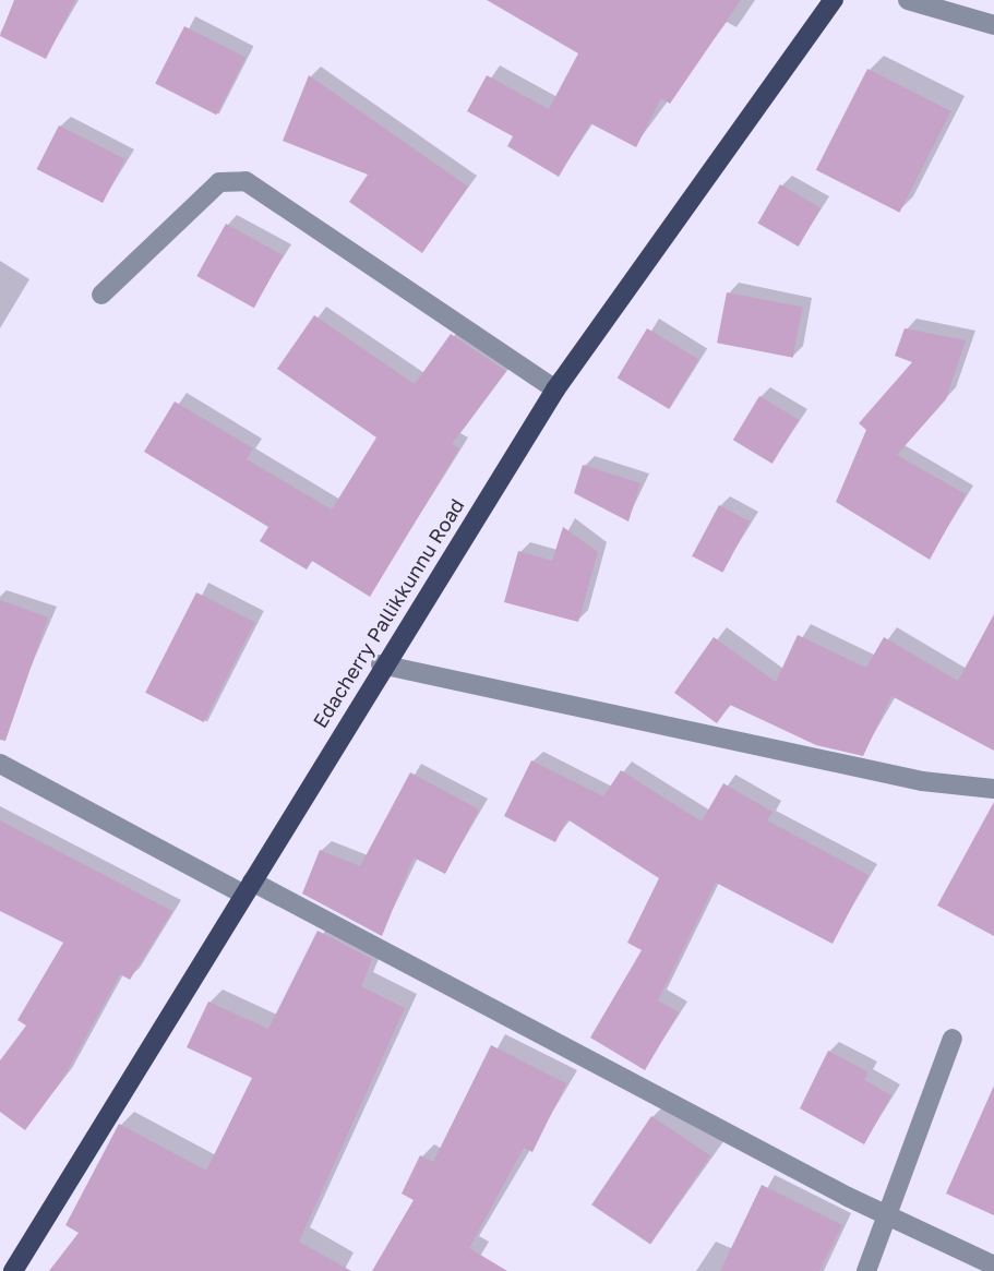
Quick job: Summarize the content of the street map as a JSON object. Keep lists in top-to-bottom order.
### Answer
{
  "streets": {
    "main road": ["Edacherry Pallikkunnu Road"]
  }
}
